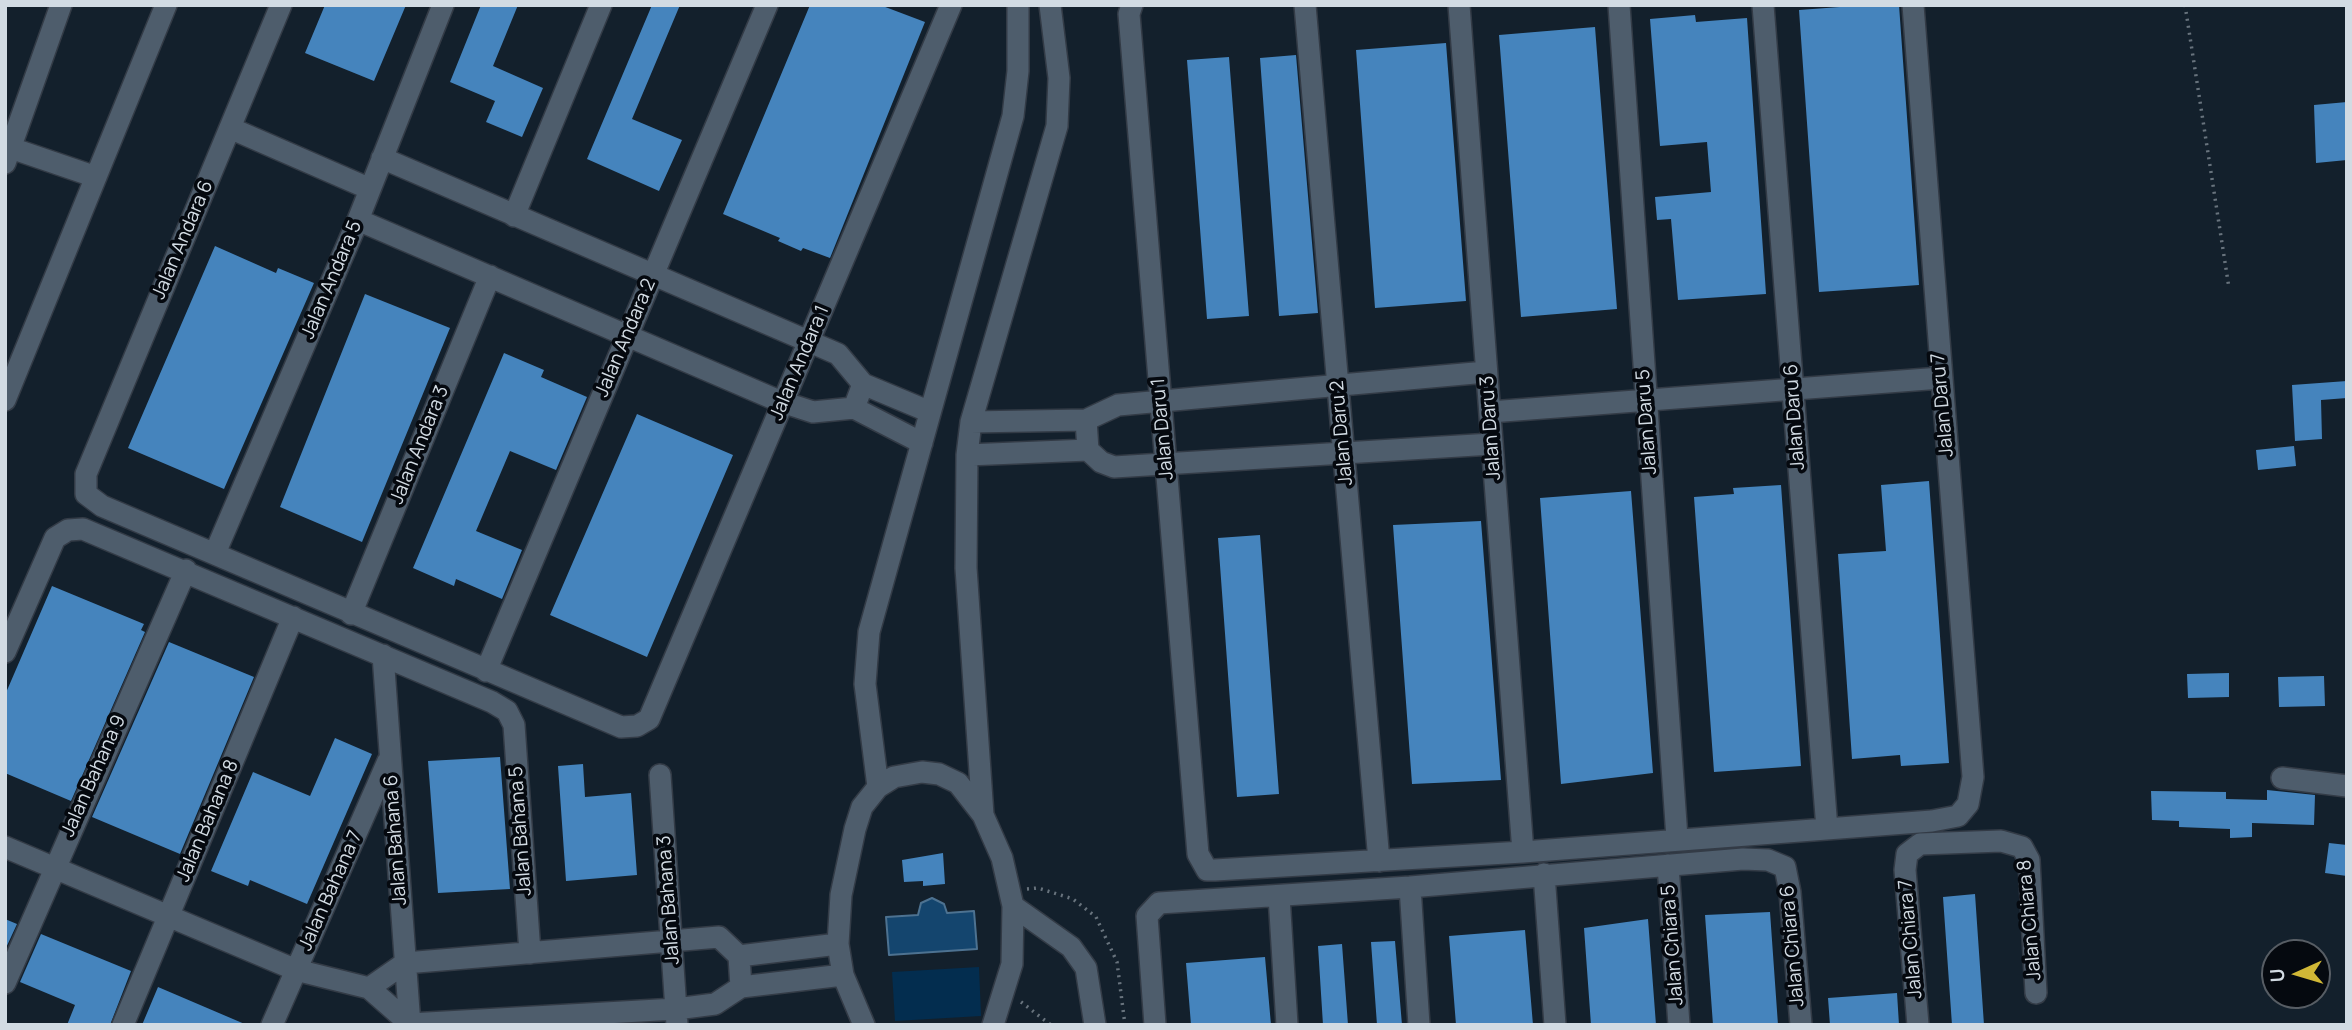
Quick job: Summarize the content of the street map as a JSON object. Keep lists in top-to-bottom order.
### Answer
{
  "streets": {
    "street": [
      "Jalan Andara 6",
      "Jalan Andara 5",
      "Jalan Andara 2",
      "Jalan Andara 1",
      "Jalan Daru 7",
      "Jalan Daru 6",
      "Jalan Daru 5",
      "Jalan Daru 3",
      "Jalan Daru 1",
      "Jalan Daru 2",
      "Jalan Andara 3",
      "Jalan Bahana 9",
      "Jalan Bahana 8",
      "Jalan Bahana 5",
      "Jalan Bahana 6",
      "Jalan Bahana 7",
      "Jalan Bahana 3",
      "Jalan Chiara 8",
      "Jalan Chiara 7",
      "Jalan Chiara 5",
      "Jalan Chiara 6"
    ]
  },
  "crossings": [
    ["Jalan Andara 6", "Jalan Andara 5"],
    ["Jalan Andara 2", "Jalan Andara 1"],
    ["Jalan Daru 7", "Jalan Daru 6"],
    ["Jalan Daru 1", "Jalan Daru 2"],
    ["Jalan Bahana 5", "Jalan Bahana 6"],
    ["Jalan Bahana 6", "Jalan Bahana 7"],
    ["Jalan Chiara 8", "Jalan Chiara 7"],
    ["Jalan Chiara 5", "Jalan Chiara 6"]
  ],
  "north": "left"
}
